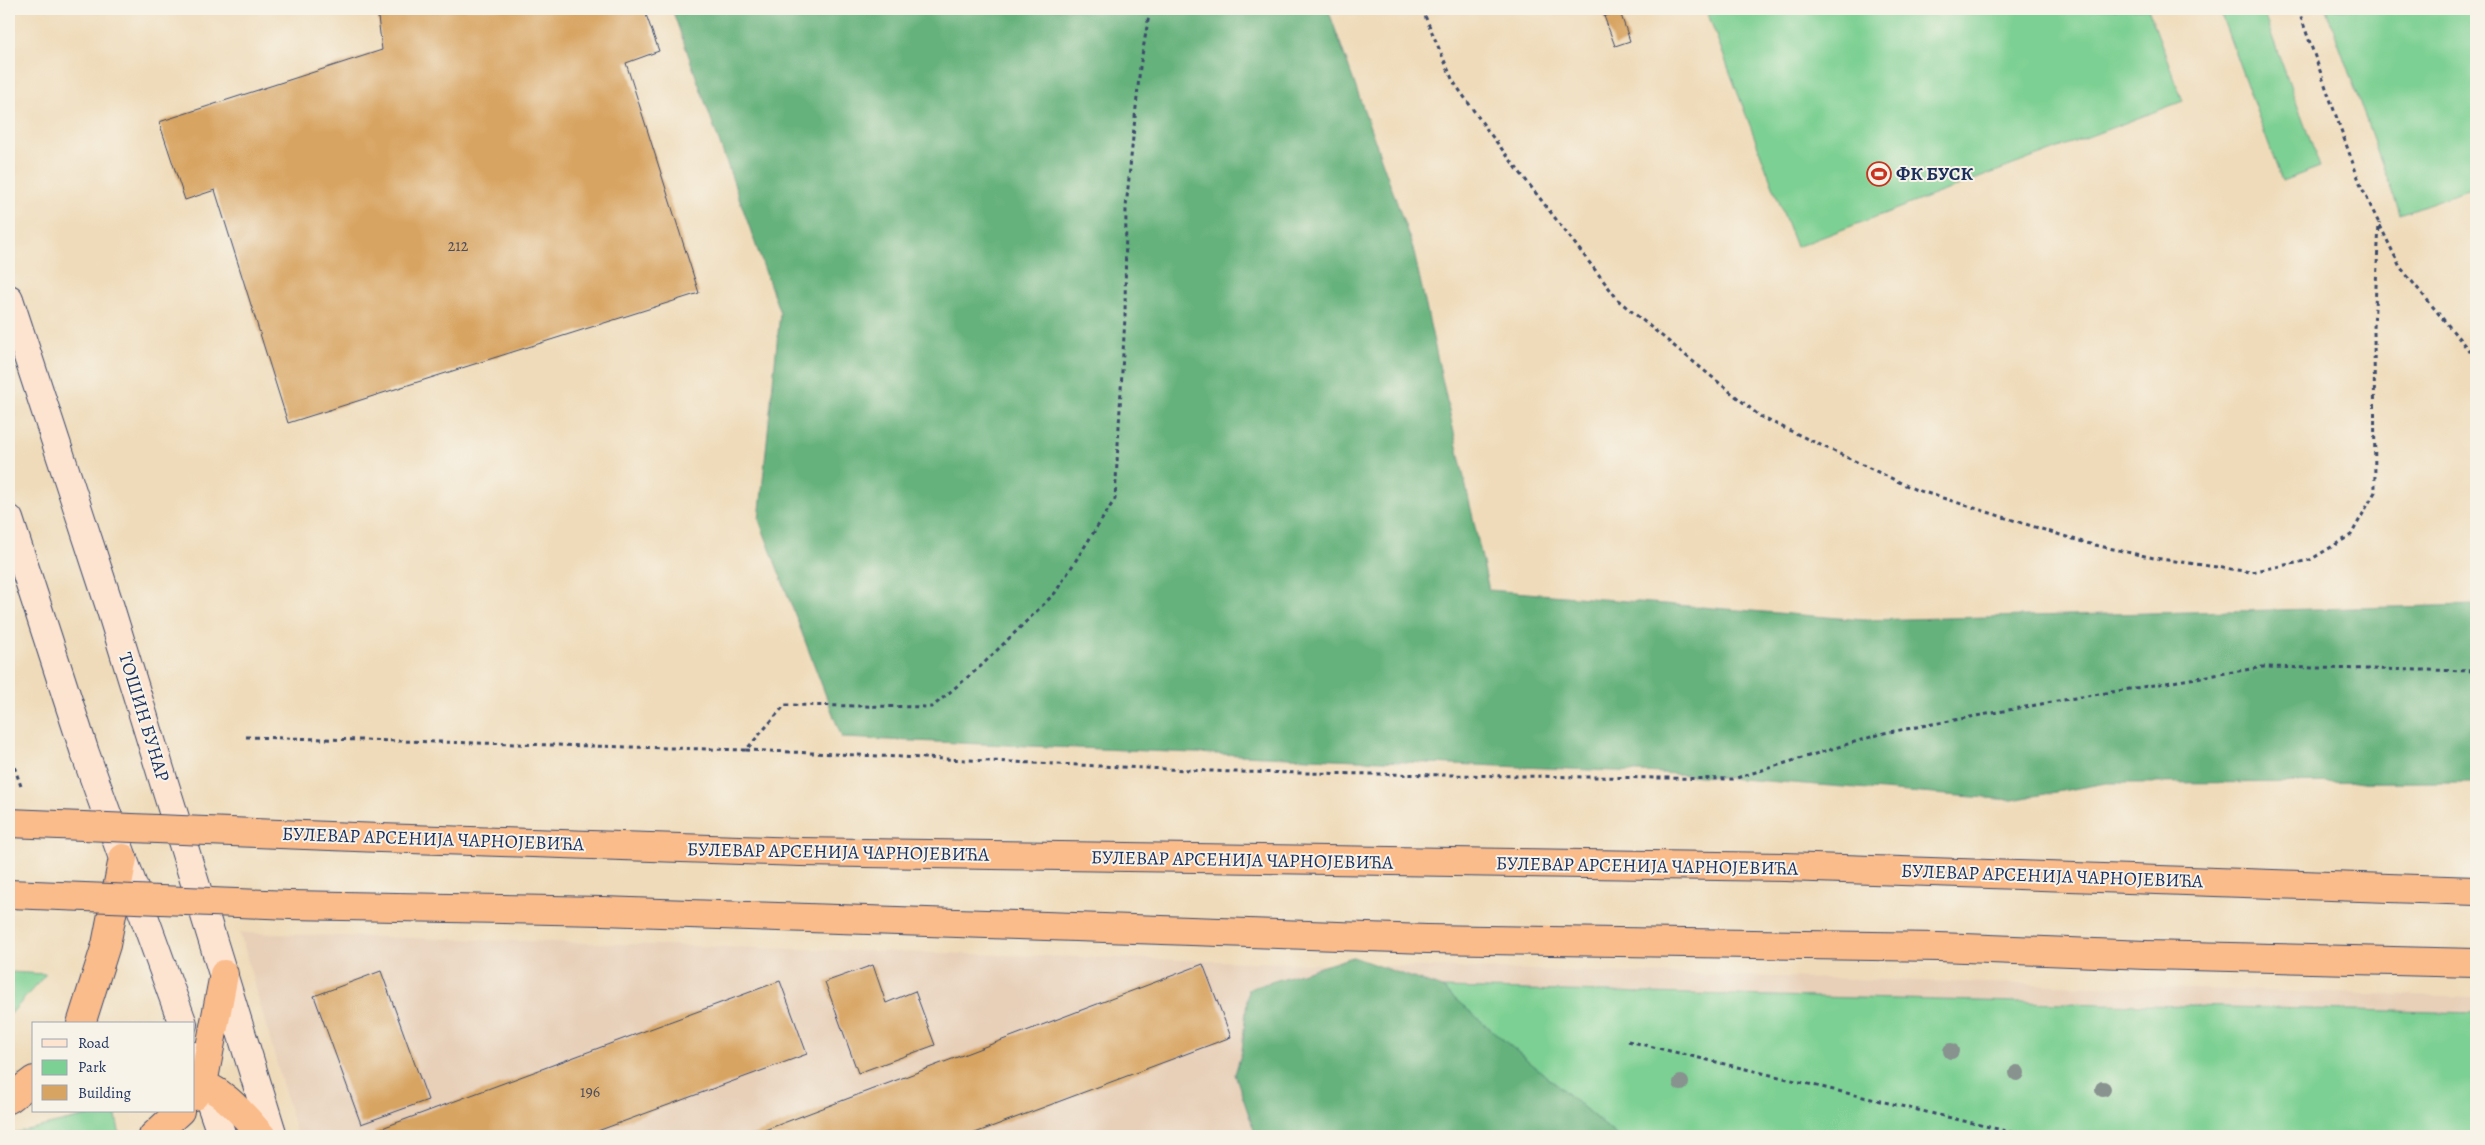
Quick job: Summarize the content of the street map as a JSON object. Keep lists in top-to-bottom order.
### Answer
{
  "streets": {
    "highway": ["БУЛЕВАР АРСЕНИЈА ЧАРНОЈЕВИЋА"],
    "main road": ["ТОШИН БУНАР"]
  },
  "places": {
    "sports": ["ФК БУСК"]
  },
  "house_numbers": ["212", "196"],
  "legend": ["Road", "Park", "Building"]
}
